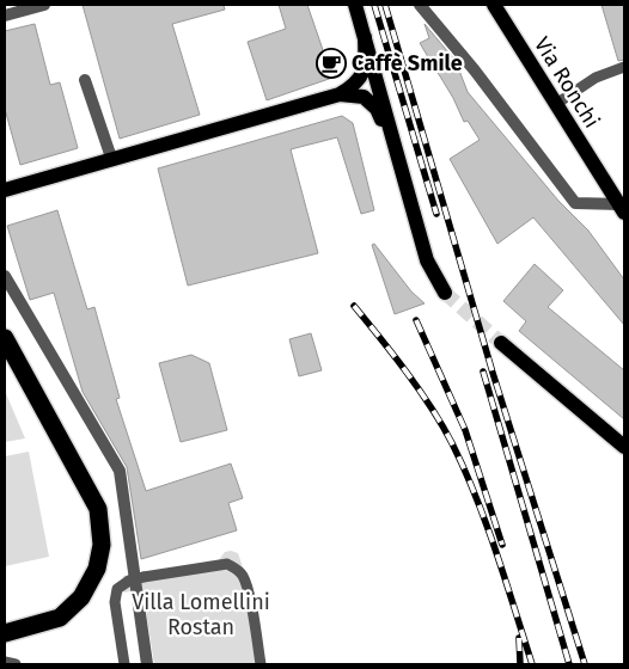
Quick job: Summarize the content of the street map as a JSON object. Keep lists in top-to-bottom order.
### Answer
{
  "streets": {
    "main road": ["Via Ronchi"]
  },
  "parks": ["Villa Lomellini Rostan"],
  "places": {
    "cafe": ["Caffè Smile"]
  }
}
